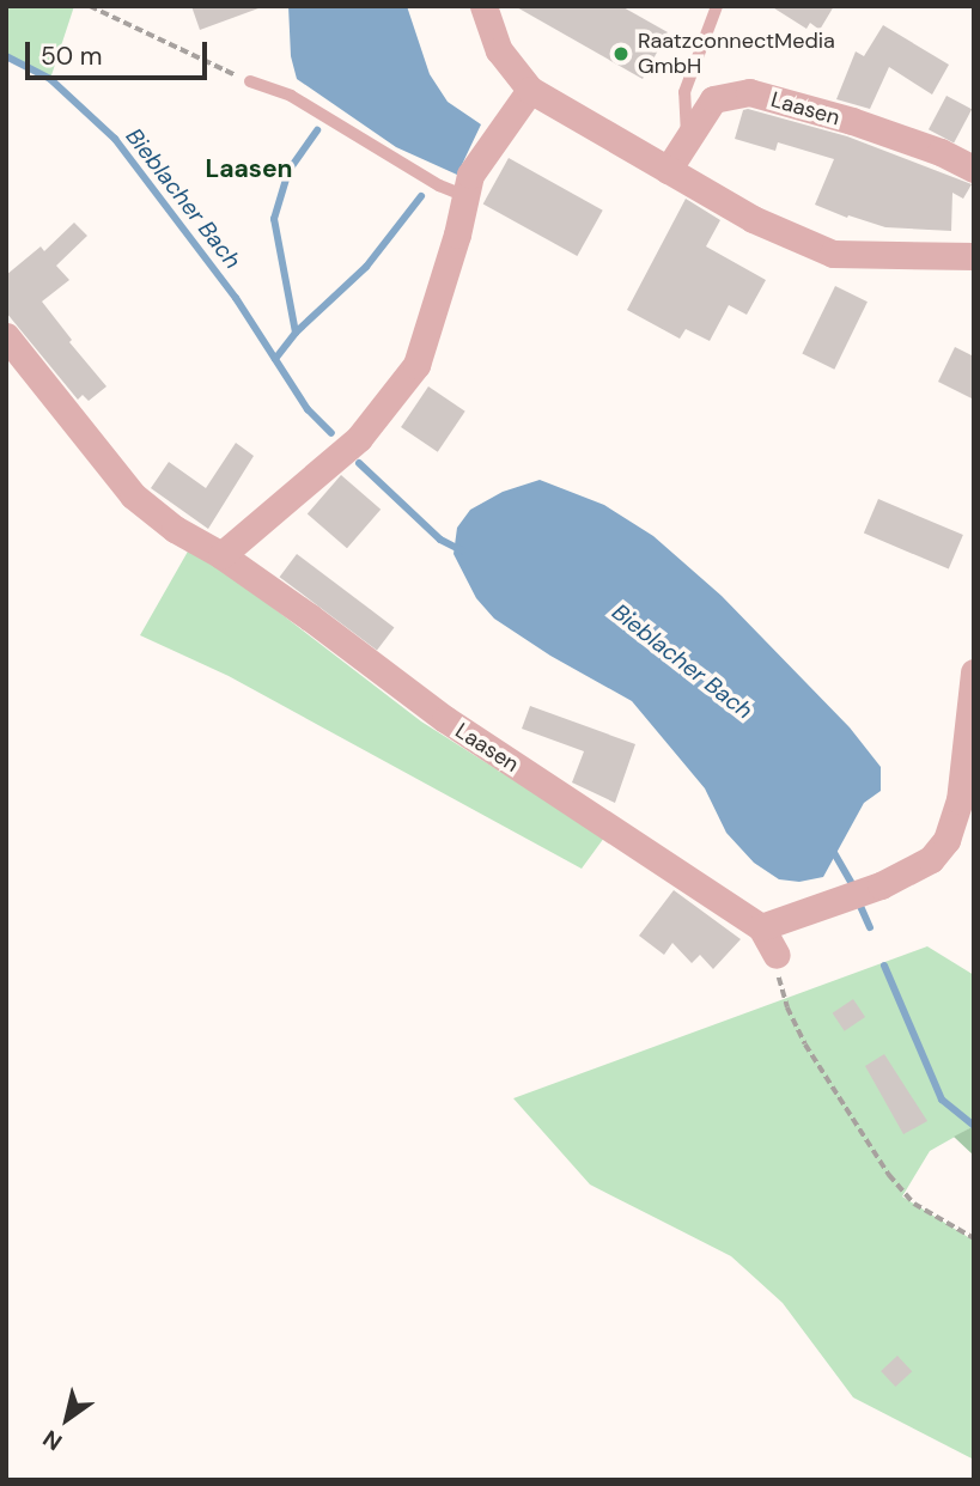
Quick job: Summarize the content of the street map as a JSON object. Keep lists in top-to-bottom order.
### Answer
{
  "streets": {
    "street": ["Laasen"]
  },
  "districts": ["Laasen"],
  "water": ["Bieblacher Bach"],
  "places": ["RaatzconnectMedia GmbH"],
  "scale_bar": "50 m",
  "north": "bottom left"
}
